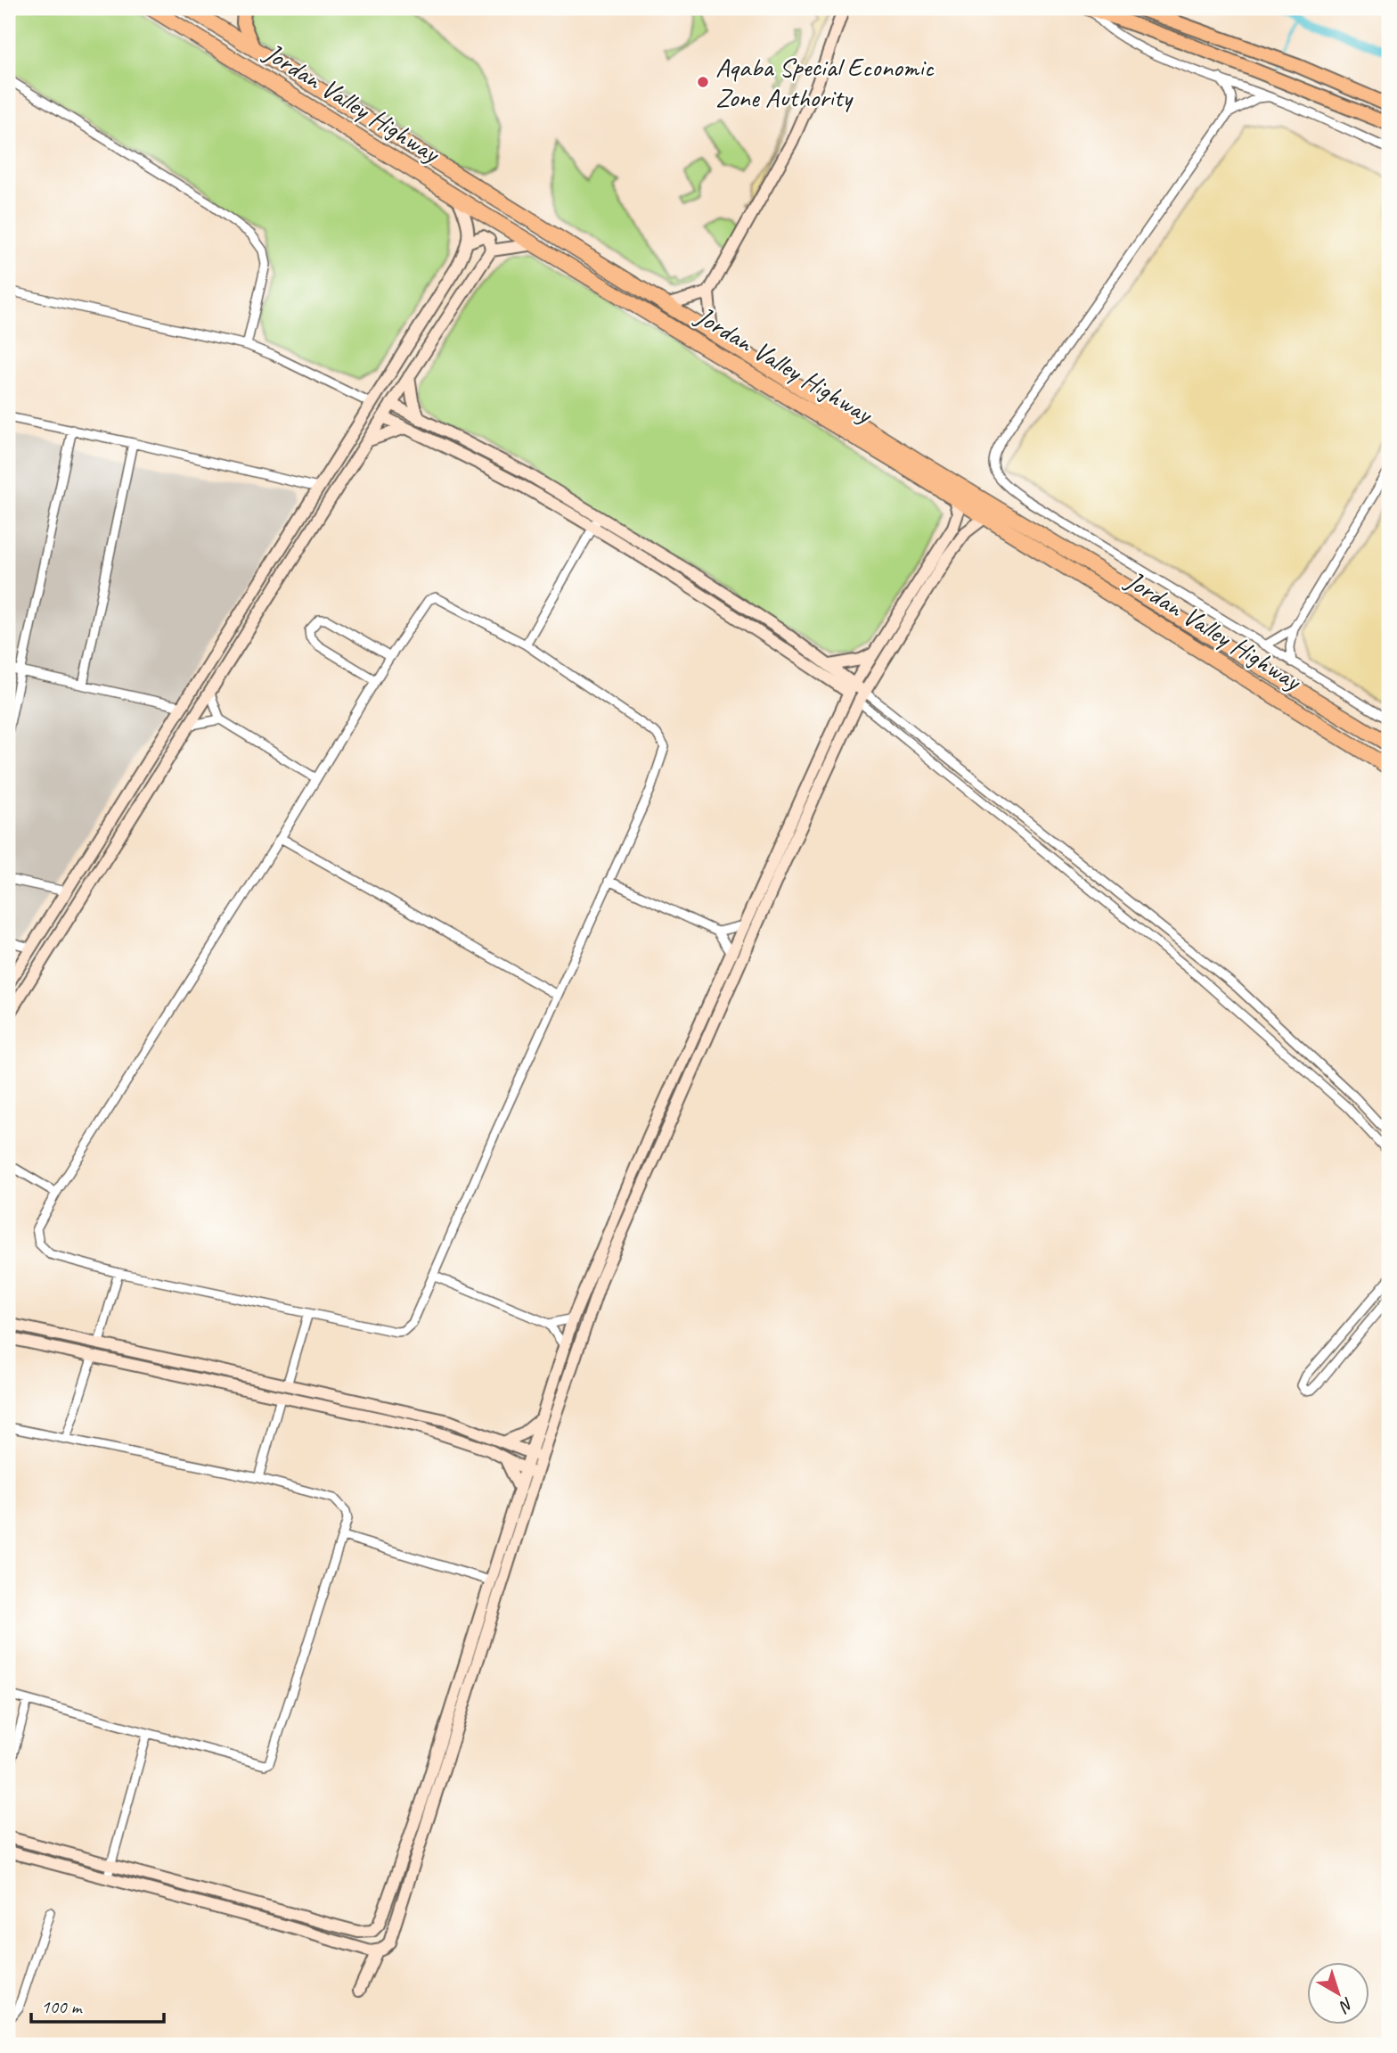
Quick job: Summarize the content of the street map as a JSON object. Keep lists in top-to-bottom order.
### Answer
{
  "streets": {
    "highway": ["Jordan Valley Highway"]
  },
  "places": ["Aqaba Special Economic Zone Authority"],
  "scale_bar": "100 m",
  "north": "bottom right"
}
